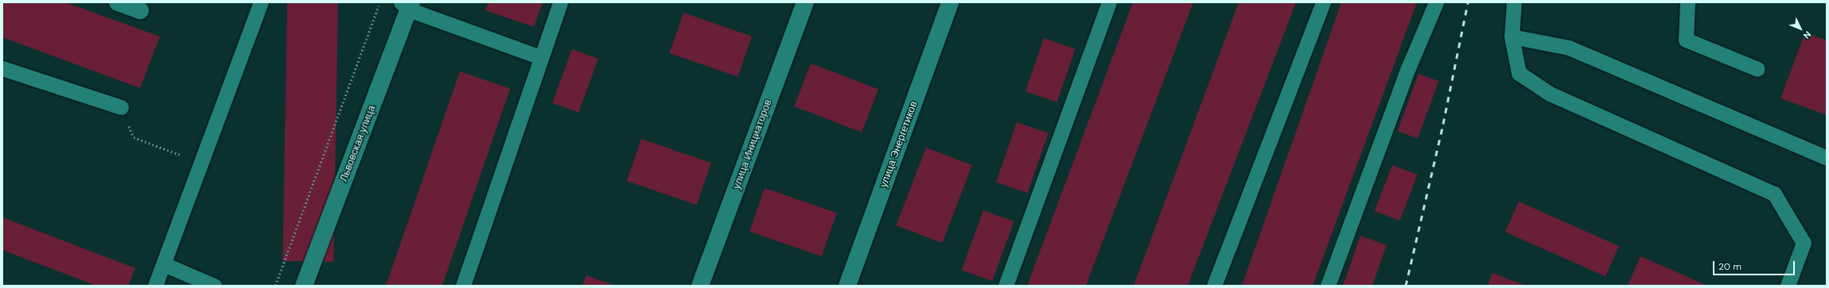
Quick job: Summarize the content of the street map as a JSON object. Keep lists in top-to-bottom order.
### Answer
{
  "streets": {
    "street": ["Львовская улица", "улица Инициаторов", "улица Энергетиков"]
  },
  "scale_bar": "20 m",
  "north": "bottom right"
}
